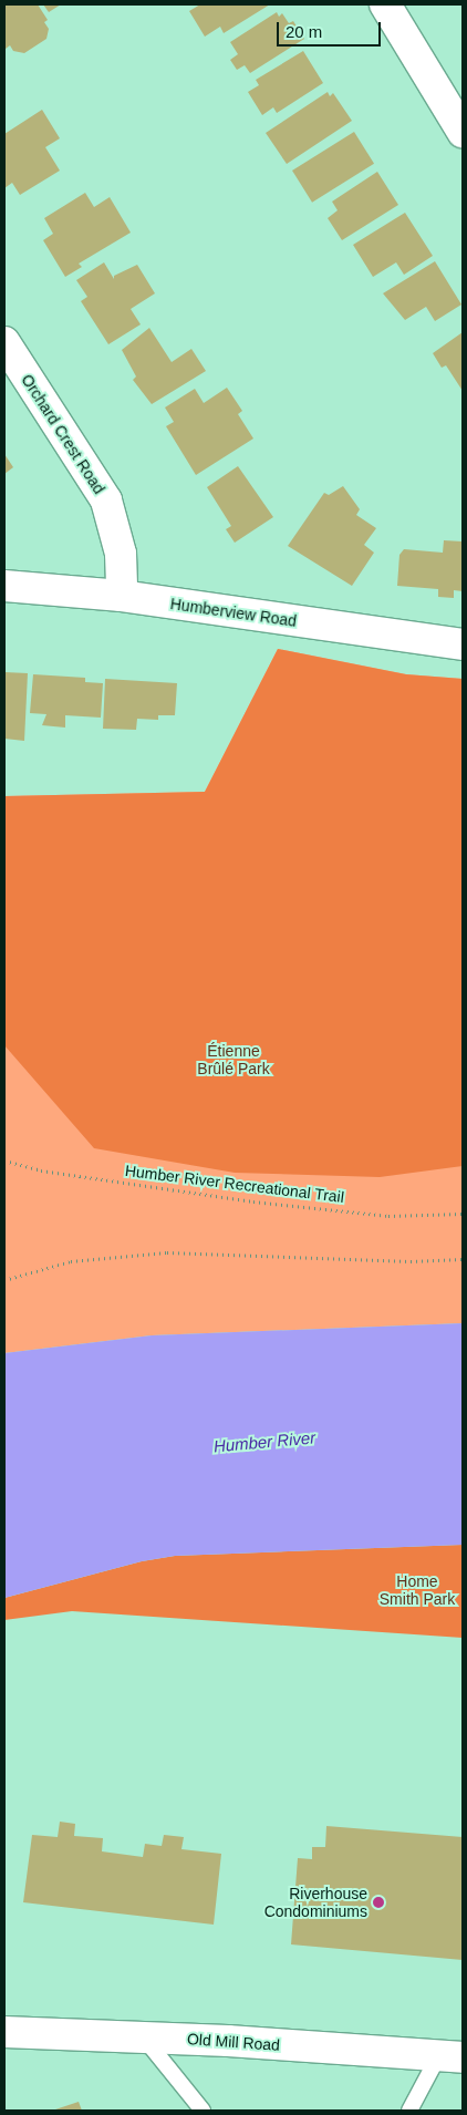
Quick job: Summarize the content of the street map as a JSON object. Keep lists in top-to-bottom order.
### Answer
{
  "streets": {
    "street": ["Orchard Crest Road", "Humberview Road", "Old Mill Road"],
    "path": ["Humber River Recreational Trail"]
  },
  "crossings": [
    ["Orchard Crest Road", "Humberview Road"]
  ],
  "water": ["Humber River"],
  "parks": ["Étienne Brûlé Park", "Home Smith Park"],
  "places": ["Riverhouse Condominiums"],
  "scale_bar": "20 m"
}
